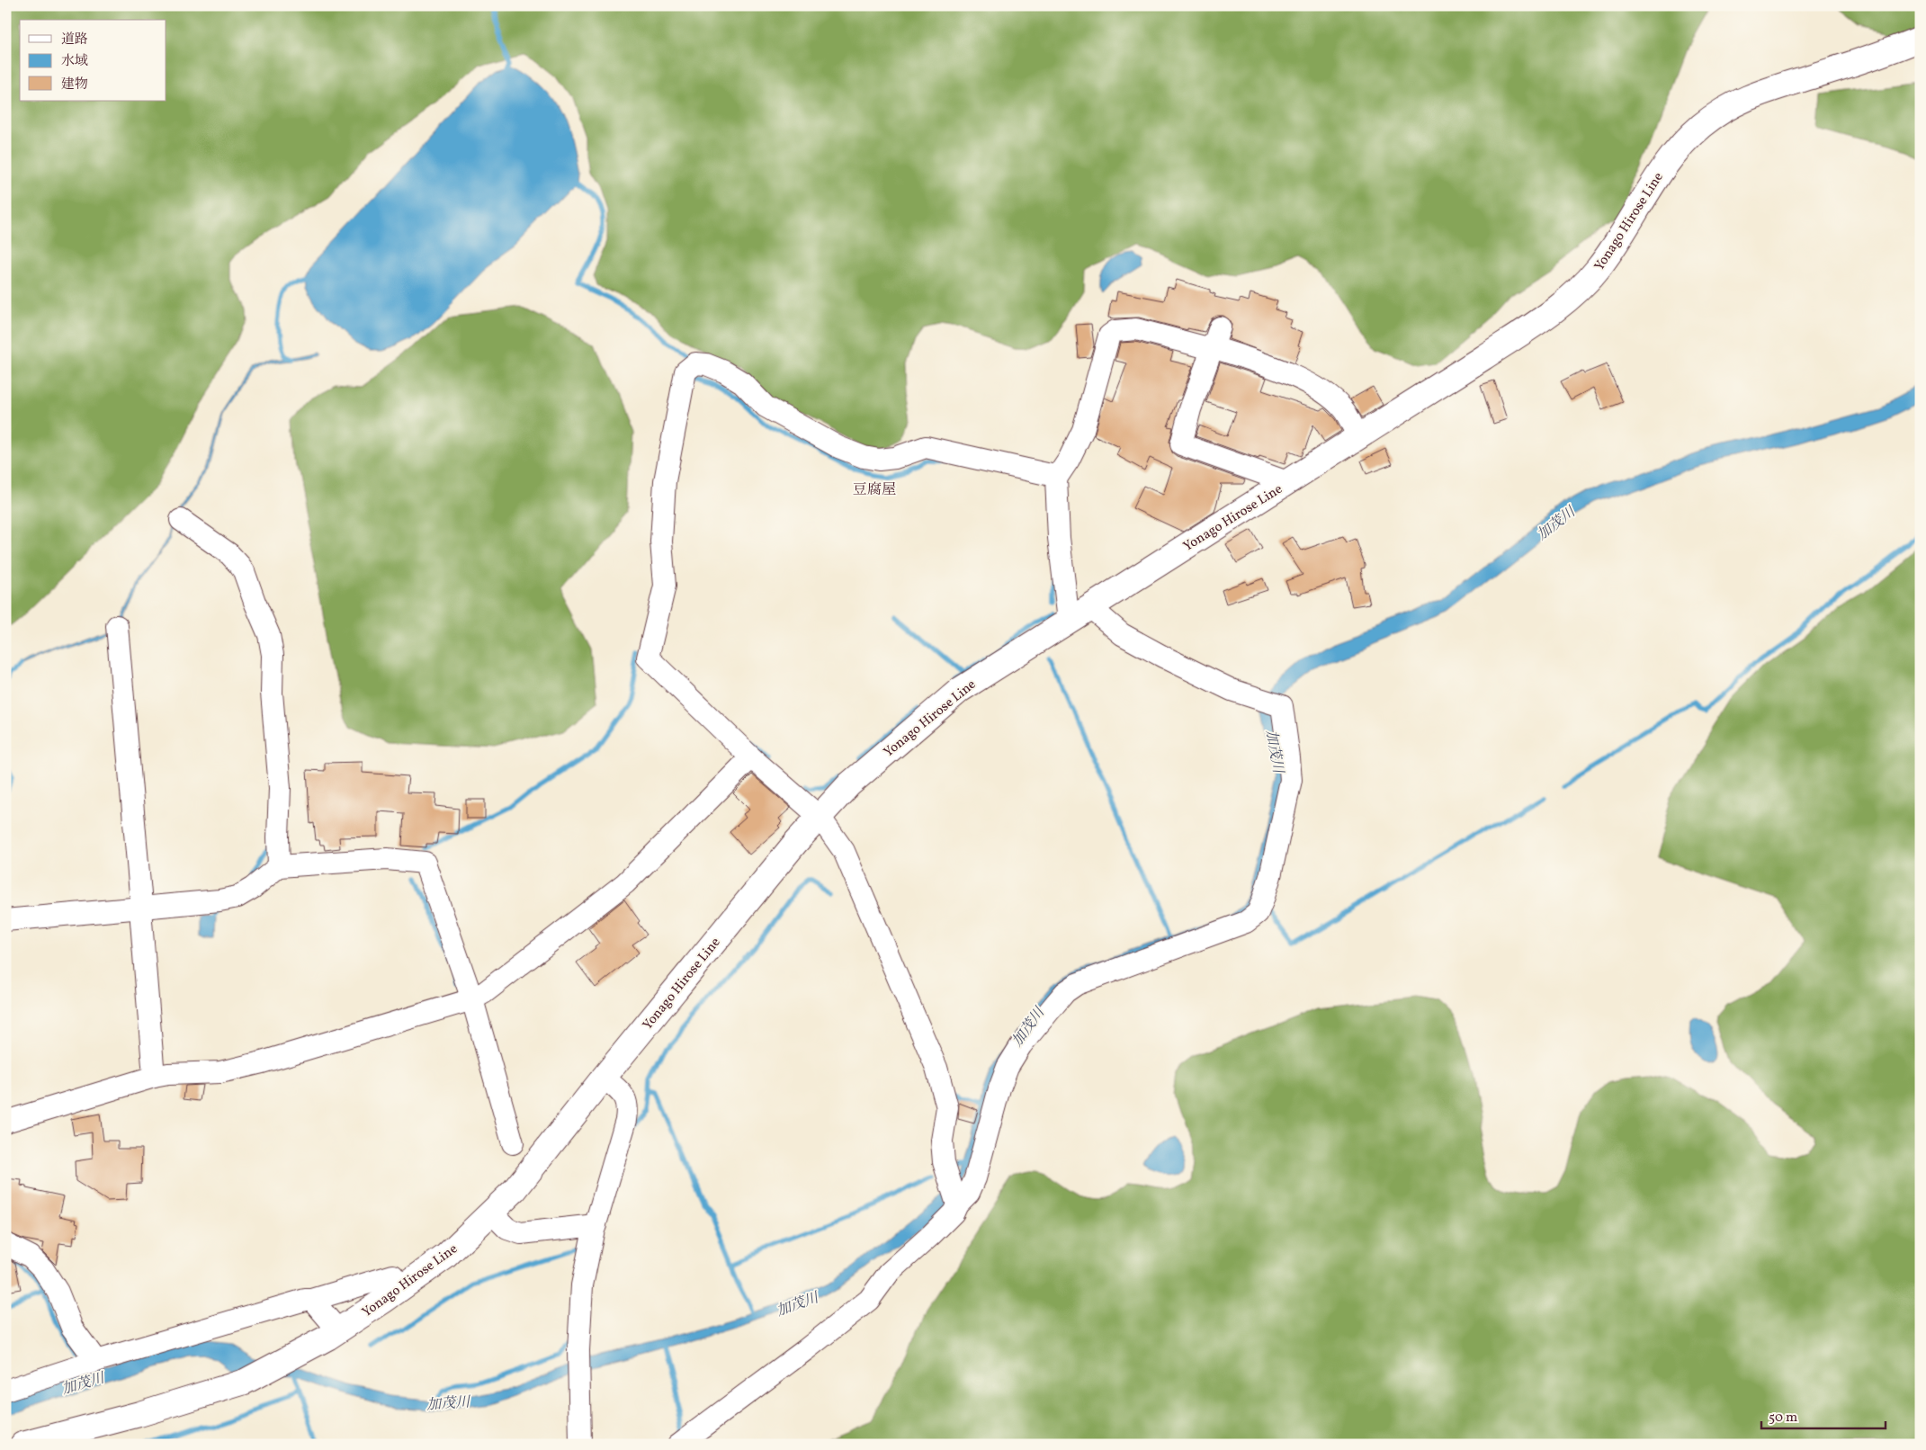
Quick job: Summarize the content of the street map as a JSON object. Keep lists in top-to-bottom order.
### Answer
{
  "streets": {
    "main road": ["Yonago Hirose Line"]
  },
  "districts": ["豆腐屋"],
  "water": ["加茂川"],
  "legend": ["道路", "水域", "建物"],
  "scale_bar": "50 m"
}
